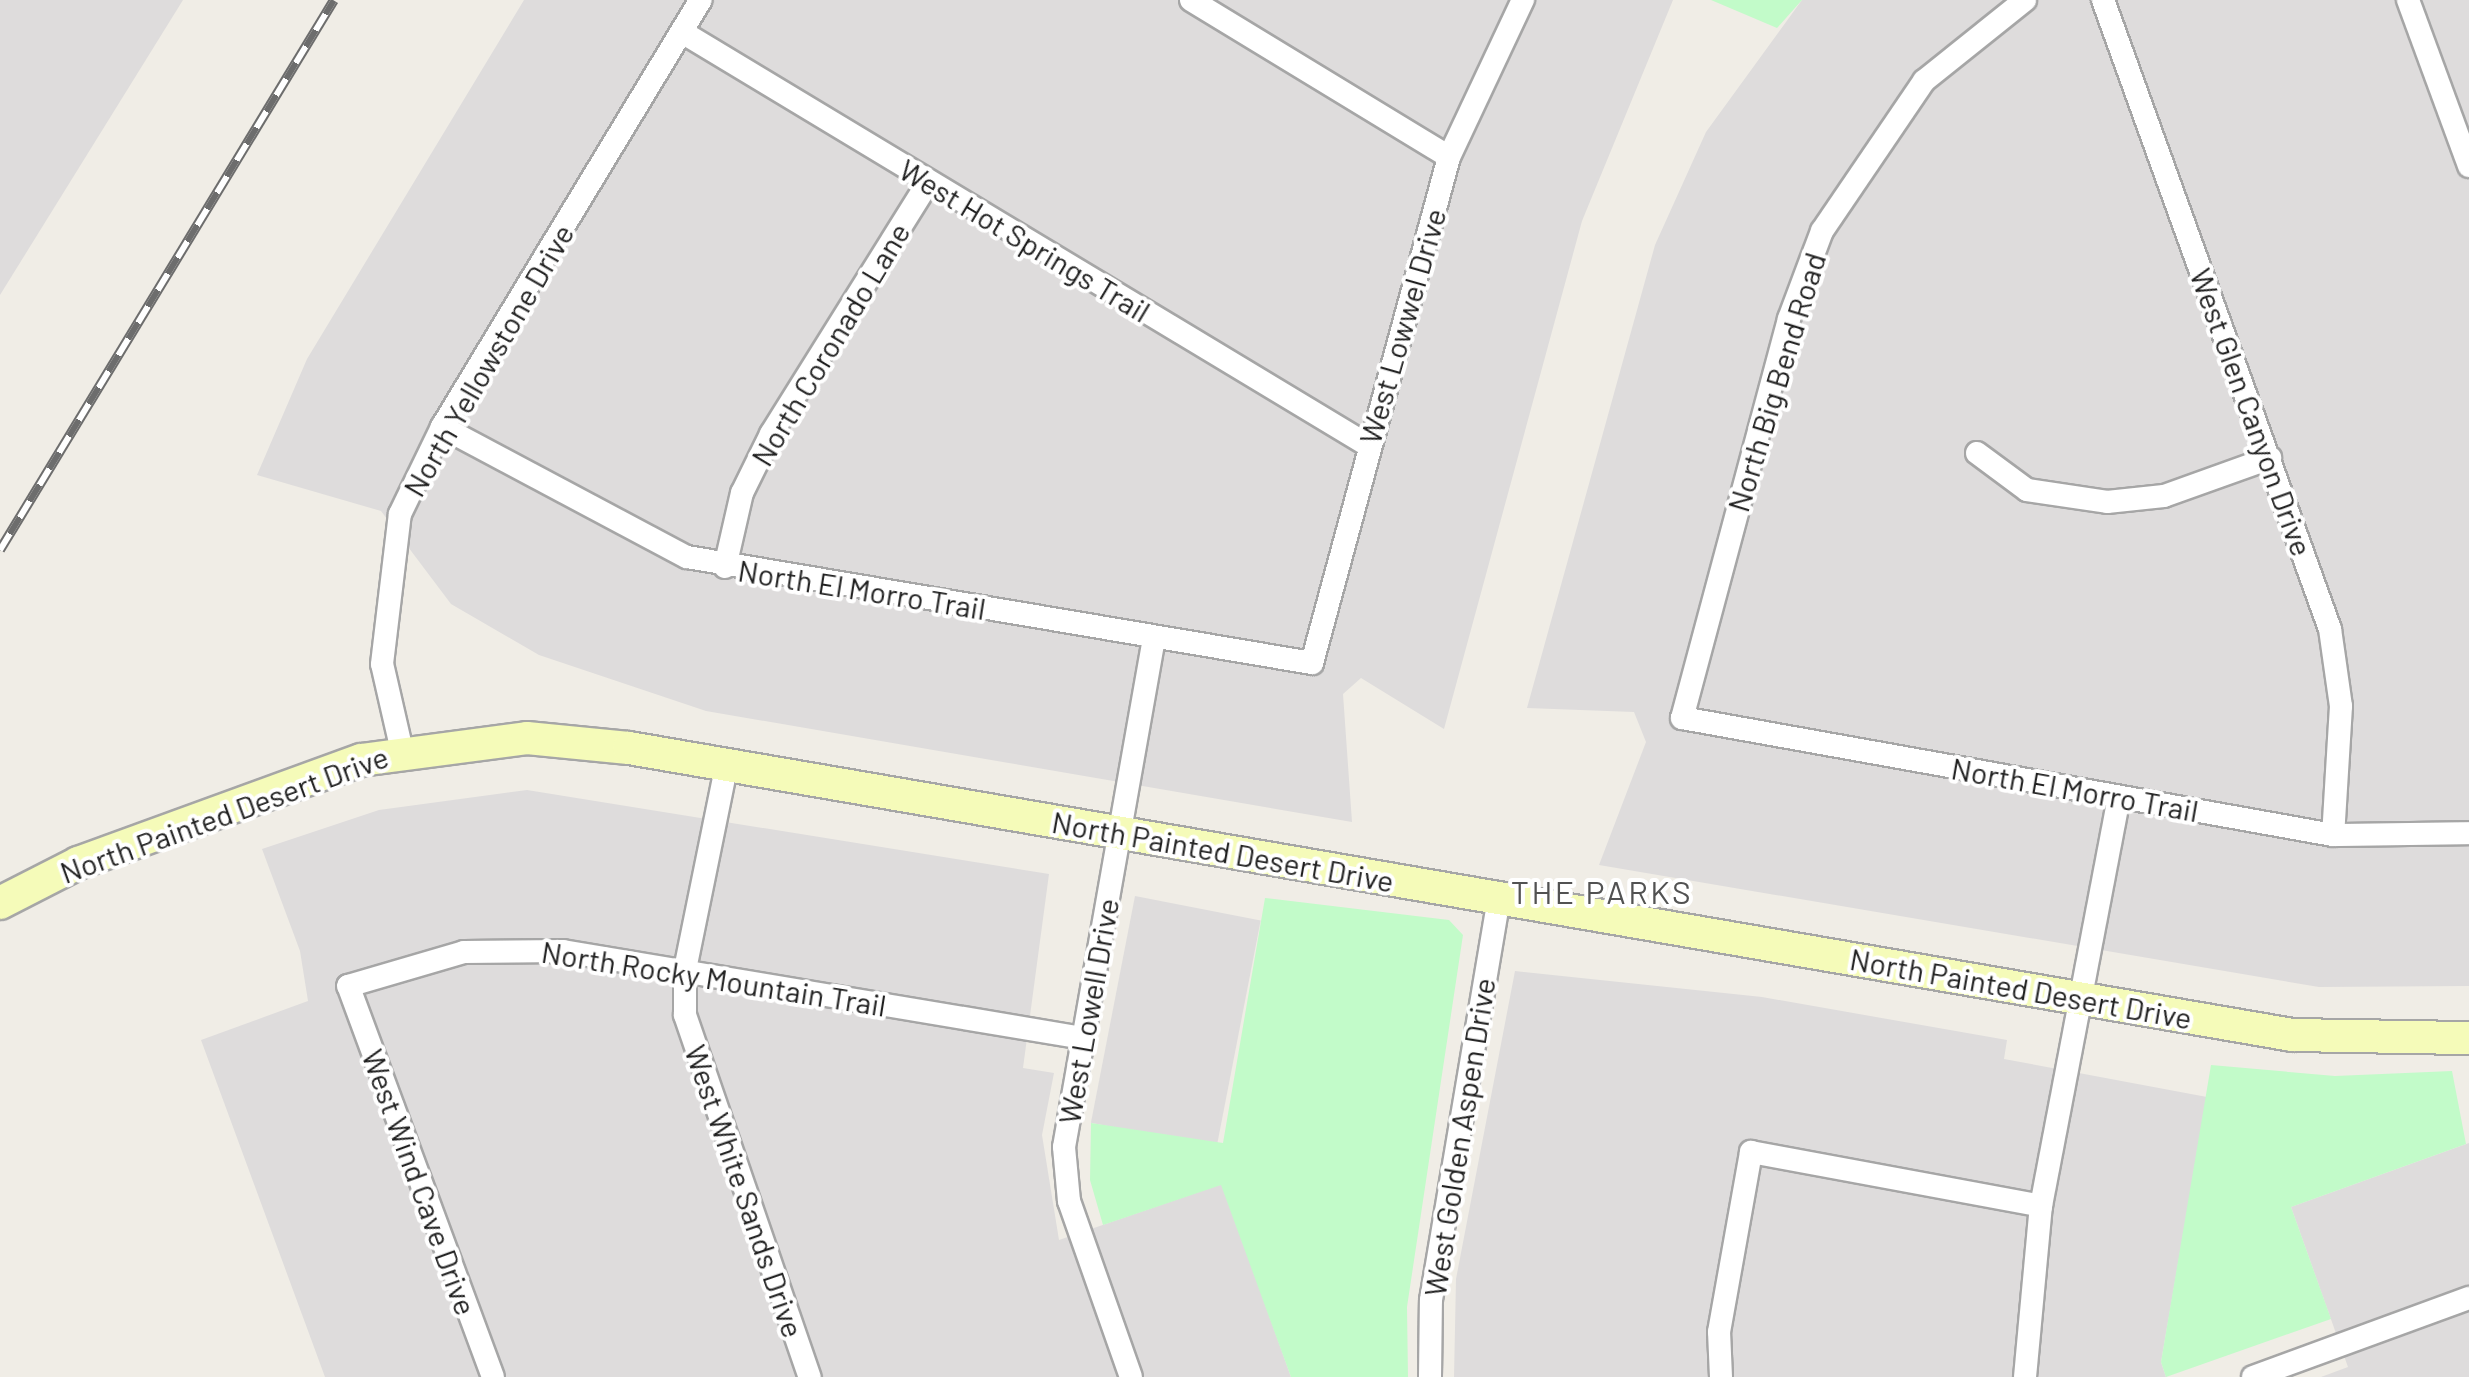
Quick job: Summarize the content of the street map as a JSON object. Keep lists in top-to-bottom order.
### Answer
{
  "streets": {
    "street": [
      "West Hot Springs Trail",
      "West Lowwel Drive",
      "North Coronado Lane",
      "North Yellowstone Drive",
      "North Big Bend Road",
      "West Glen Canyon Drive",
      "North El Morro Trail",
      "North Painted Desert Drive",
      "North Rocky Mountain Trail",
      "West Lowell Drive",
      "West Golden Aspen Drive",
      "West Wind Cave Drive",
      "West White Sands Drive"
    ]
  },
  "crossings": [
    ["West Hot Springs Trail", "West Lowwel Drive"],
    ["West Hot Springs Trail", "North Coronado Lane"],
    ["West Hot Springs Trail", "North Yellowstone Drive"],
    ["West Lowwel Drive", "North El Morro Trail"],
    ["North Coronado Lane", "North El Morro Trail"],
    ["North Yellowstone Drive", "North El Morro Trail"],
    ["North Yellowstone Drive", "North Painted Desert Drive"],
    ["North Big Bend Road", "North El Morro Trail"],
    ["West Glen Canyon Drive", "North El Morro Trail"],
    ["North El Morro Trail", "West Lowell Drive"],
    ["North Painted Desert Drive", "West Lowell Drive"],
    ["North Painted Desert Drive", "West Golden Aspen Drive"],
    ["North Painted Desert Drive", "West White Sands Drive"],
    ["North Rocky Mountain Trail", "West Lowell Drive"],
    ["North Rocky Mountain Trail", "West Wind Cave Drive"],
    ["North Rocky Mountain Trail", "West White Sands Drive"]
  ],
  "districts": ["THE PARKS"]
}
